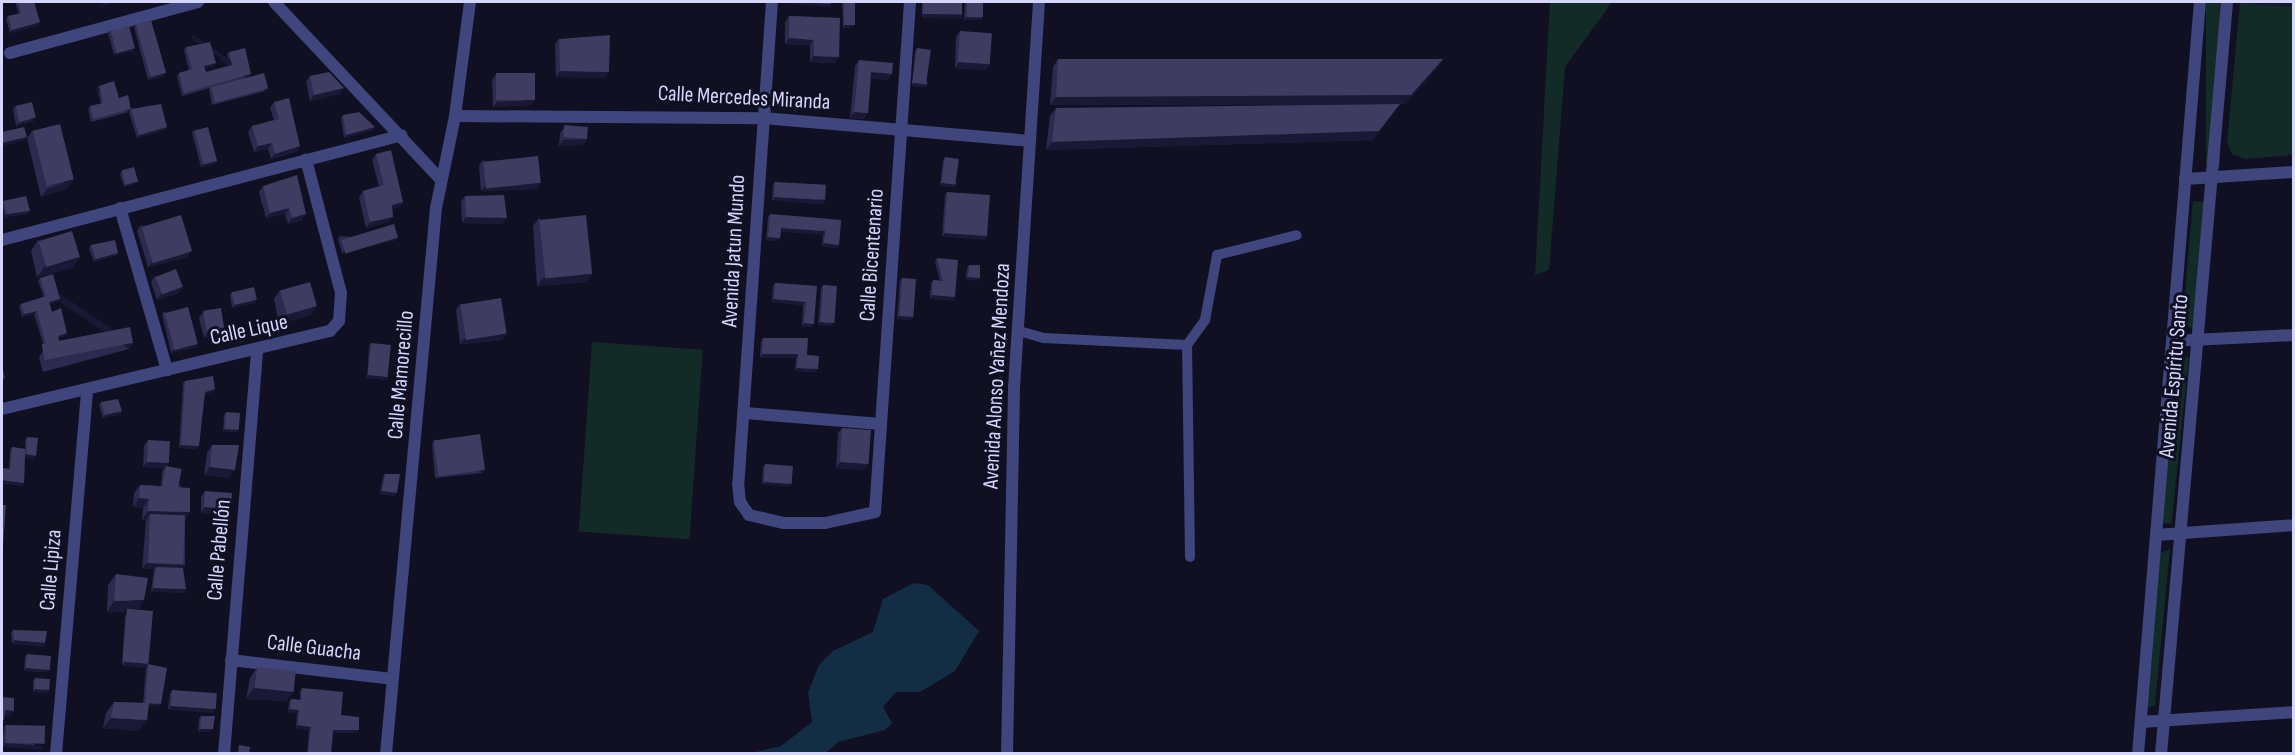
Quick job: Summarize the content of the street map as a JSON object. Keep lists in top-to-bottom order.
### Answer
{
  "streets": {
    "street": [
      "Calle Mercedes Miranda",
      "Avenida Jatun Mundo",
      "Calle Bicentenario",
      "Calle Lique",
      "Calle Mamorecillo",
      "Avenida Alonso Yañez Mendoza",
      "Avenida Espíritu Santo",
      "Calle Pabellón",
      "Calle Lipiza",
      "Calle Guacha"
    ]
  },
  "crossings": [
    ["Calle Mercedes Miranda", "Avenida Jatun Mundo"],
    ["Calle Mercedes Miranda", "Calle Bicentenario"],
    ["Calle Mercedes Miranda", "Calle Mamorecillo"],
    ["Calle Mercedes Miranda", "Avenida Alonso Yañez Mendoza"],
    ["Avenida Jatun Mundo", "Calle Bicentenario"],
    ["Calle Lique", "Calle Pabellón"],
    ["Calle Lique", "Calle Lipiza"],
    ["Calle Mamorecillo", "Calle Guacha"],
    ["Calle Pabellón", "Calle Guacha"]
  ]
}
